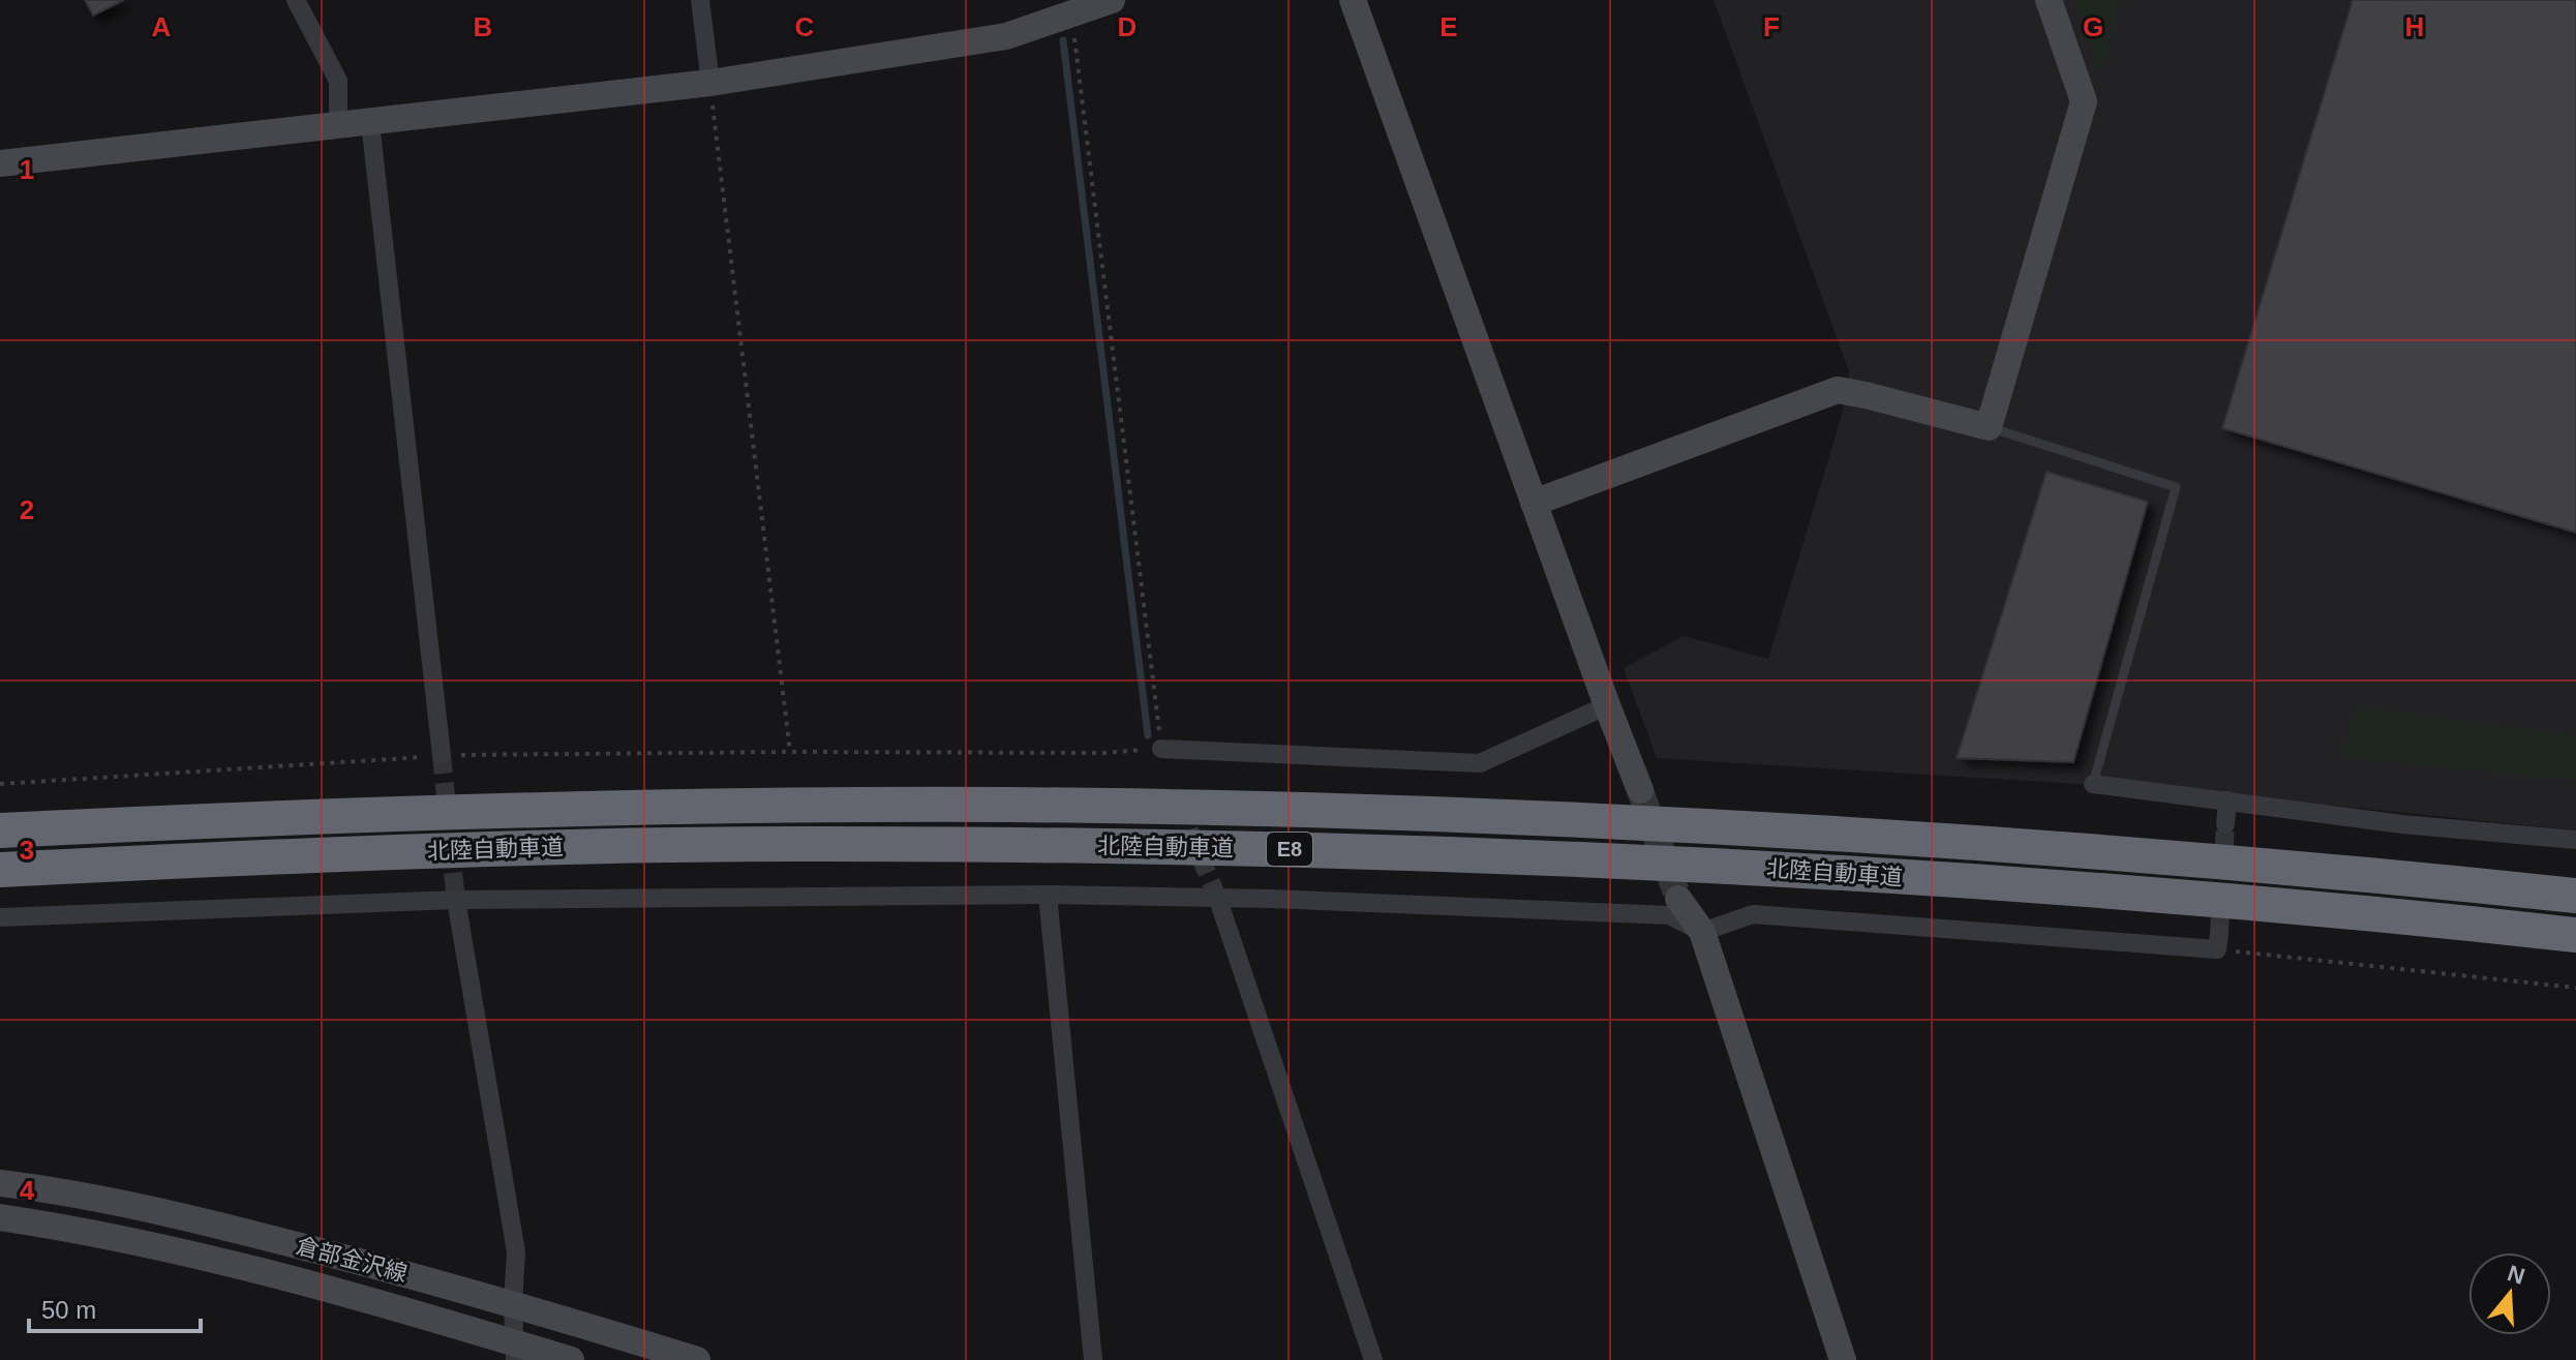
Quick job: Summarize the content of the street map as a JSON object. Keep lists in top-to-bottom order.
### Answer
{
  "streets": {
    "highway": ["北陸自動車道", "E8"],
    "street": ["倉部金沢線"]
  },
  "scale_bar": "50 m",
  "north": "top",
  "grid": {
    "columns": [
      "A",
      "B",
      "C",
      "D",
      "E",
      "F",
      "G",
      "H"
    ],
    "rows": [
      "1",
      "2",
      "3",
      "4"
    ]
  }
}
